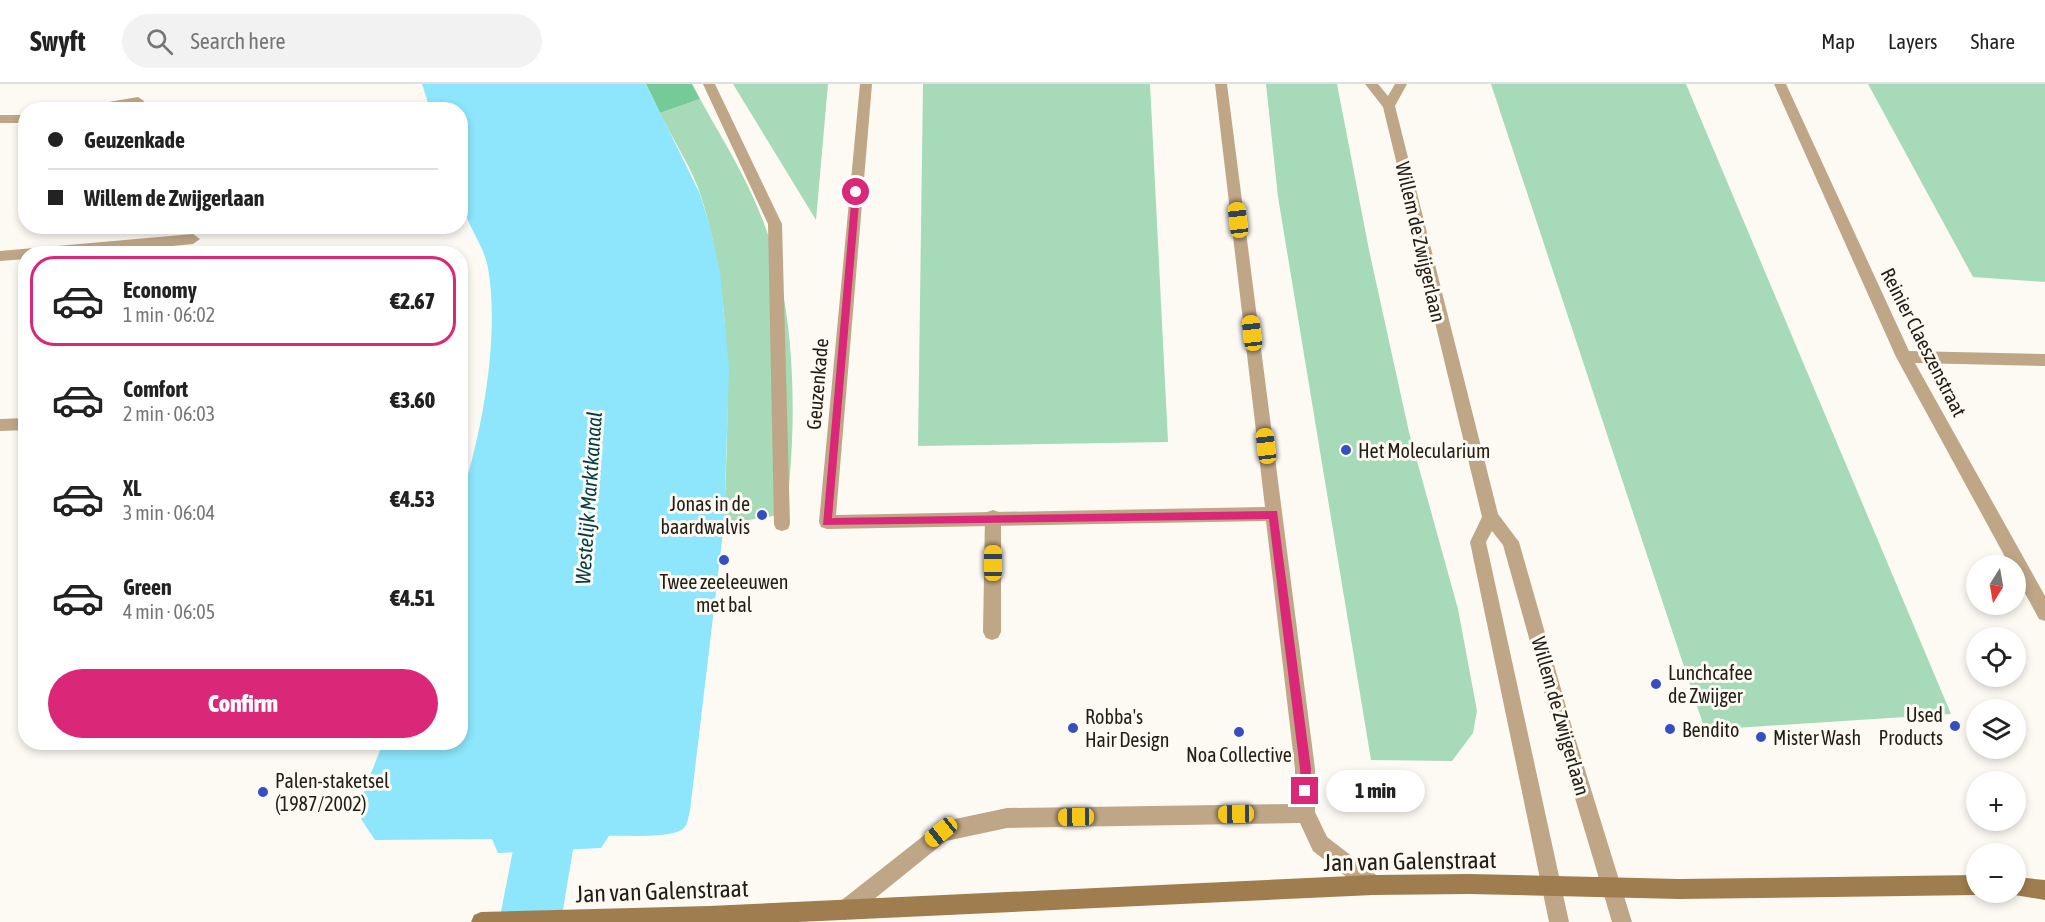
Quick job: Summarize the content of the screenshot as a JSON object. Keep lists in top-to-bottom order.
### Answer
{
  "streets": {
    "main road": ["Jan van Galenstraat"],
    "street": ["Willem de Zwijgerlaan", "Reinier Claeszenstraat", "Geuzenkade"]
  },
  "crossings": [
    ["Willem de Zwijgerlaan", "Jan van Galenstraat"]
  ],
  "water": ["Westelijk Marktkanaal"],
  "places": [
    "Het Molecularium",
    "Jonas in de baardwalvis",
    "Twee zeeleeuwen met bal",
    "Lunchcafee de Zwijger",
    "Used Products",
    "Robba's Hair Design",
    "Bendito",
    "Noa Collective",
    "Mister Wash",
    "Palen-staketsel (1987/2002)"
  ],
  "north": "bottom",
  "page": {
    "header": "Swyft",
    "search": "Search here",
    "nav": ["Map", "Layers", "Share"],
    "banner": ["Geuzenkade", "Willem de Zwijgerlaan"],
    "list": [
      {
        "name": "Economy",
        "note": "1 min · 06:02",
        "value": "€2.67"
      },
      {
        "name": "Comfort",
        "note": "2 min · 06:03",
        "value": "€3.60"
      },
      {
        "name": "XL",
        "note": "3 min · 06:04",
        "value": "€4.53"
      },
      {
        "name": "Green",
        "note": "4 min · 06:05",
        "value": "€4.51"
      }
    ],
    "map_buttons": ["+", "−"],
    "buttons": "Confirm",
    "bubble": "1 min"
  }
}
